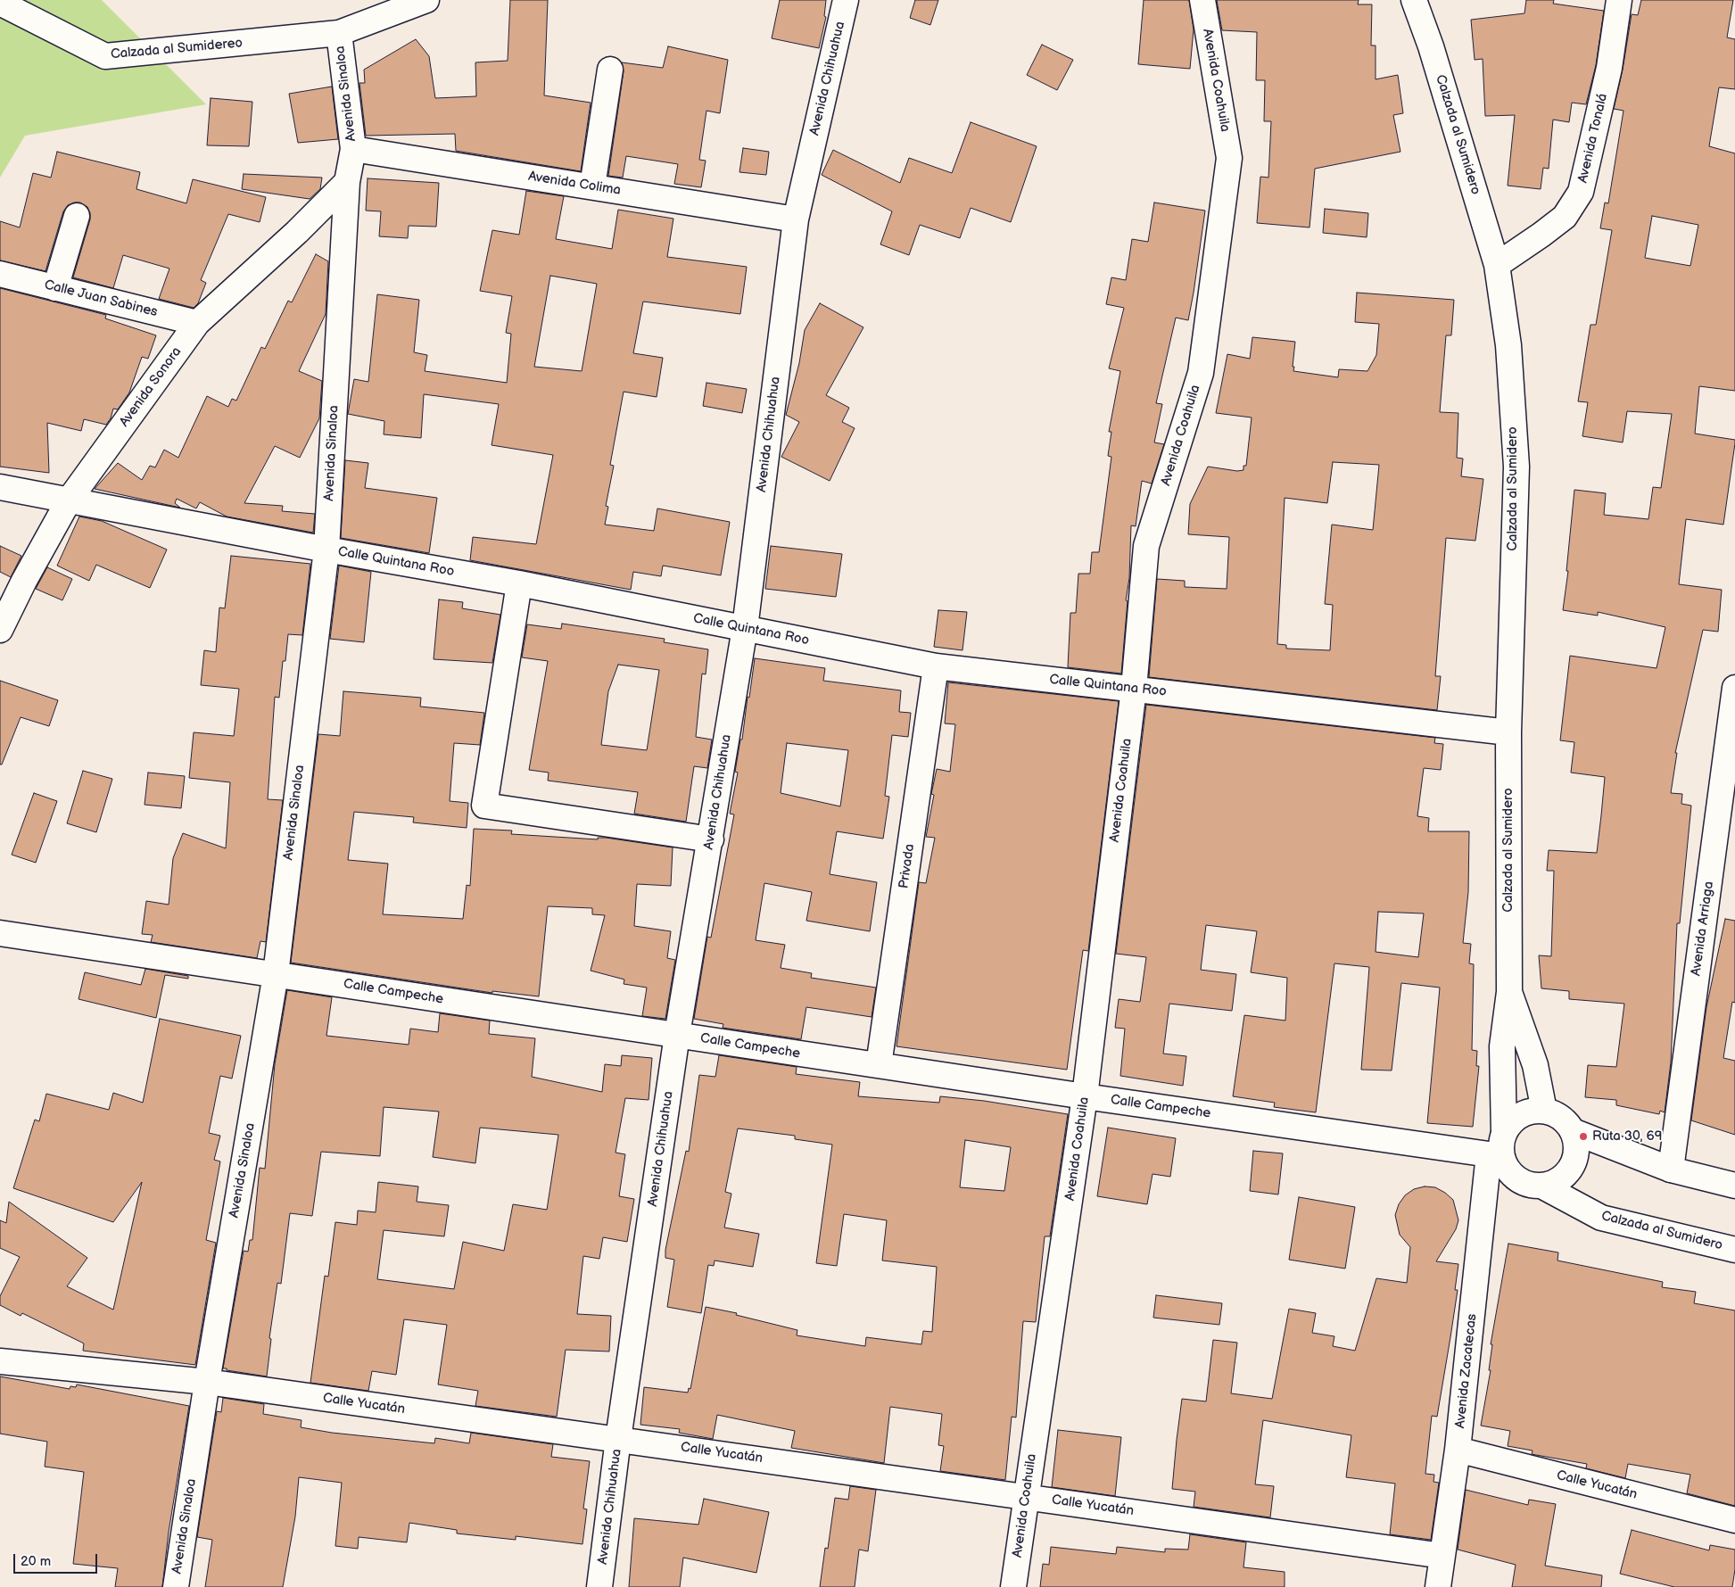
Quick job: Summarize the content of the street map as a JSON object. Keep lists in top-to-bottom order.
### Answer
{
  "streets": {
    "street": [
      "Calzada al Sumidereo",
      "Avenida Chihuahua",
      "Avenida Coahuila",
      "Avenida Sinaloa",
      "Calzada al Sumidero",
      "Avenida Tonalá",
      "Avenida Colima",
      "Calle Juan Sabines",
      "Avenida Sonora",
      "Calle Quintana Roo",
      "Privada",
      "Avenida Arriaga",
      "Calle Campeche",
      "Avenida Zacatecas",
      "Calle Yucatán"
    ]
  },
  "crossings": [
    ["Calzada al Sumidereo", "Avenida Sinaloa"],
    ["Avenida Chihuahua", "Avenida Colima"],
    ["Avenida Chihuahua", "Calle Quintana Roo"],
    ["Avenida Chihuahua", "Calle Campeche"],
    ["Avenida Chihuahua", "Calle Yucatán"],
    ["Avenida Coahuila", "Calle Quintana Roo"],
    ["Avenida Coahuila", "Calle Campeche"],
    ["Avenida Coahuila", "Calle Yucatán"],
    ["Avenida Sinaloa", "Avenida Colima"],
    ["Avenida Sinaloa", "Avenida Sonora"],
    ["Avenida Sinaloa", "Calle Quintana Roo"],
    ["Avenida Sinaloa", "Calle Campeche"],
    ["Avenida Sinaloa", "Calle Yucatán"],
    ["Calzada al Sumidero", "Avenida Tonalá"],
    ["Calzada al Sumidero", "Calle Quintana Roo"],
    ["Calzada al Sumidero", "Calle Campeche"],
    ["Calzada al Sumidero", "Avenida Zacatecas"],
    ["Calle Juan Sabines", "Avenida Sonora"],
    ["Avenida Sonora", "Calle Quintana Roo"],
    ["Calle Quintana Roo", "Privada"],
    ["Privada", "Calle Campeche"],
    ["Calle Campeche", "Avenida Zacatecas"],
    ["Avenida Zacatecas", "Calle Yucatán"]
  ],
  "places": ["Ruta 30, 69"],
  "scale_bar": "20 m"
}
